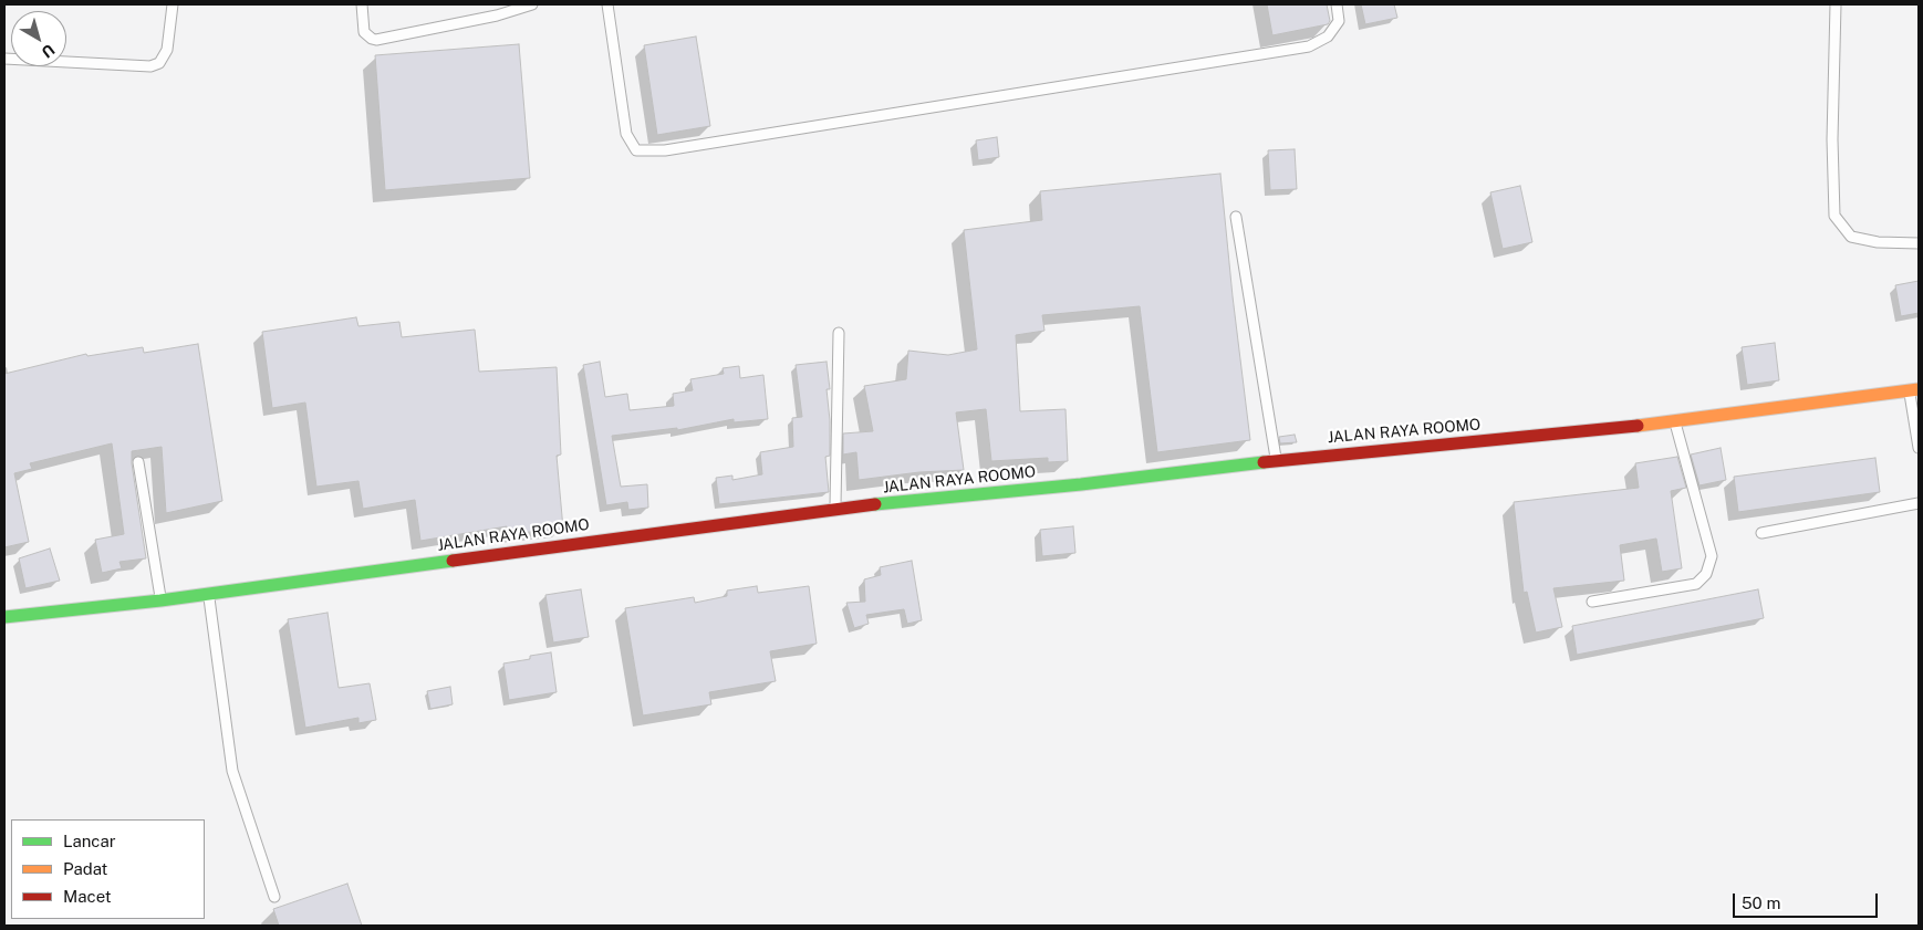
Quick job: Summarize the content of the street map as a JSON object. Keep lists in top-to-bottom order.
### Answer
{
  "streets": {
    "highway": ["JALAN RAYA ROOMO"]
  },
  "legend": ["Lancar", "Padat", "Macet"],
  "scale_bar": "50 m",
  "north": "bottom right"
}
